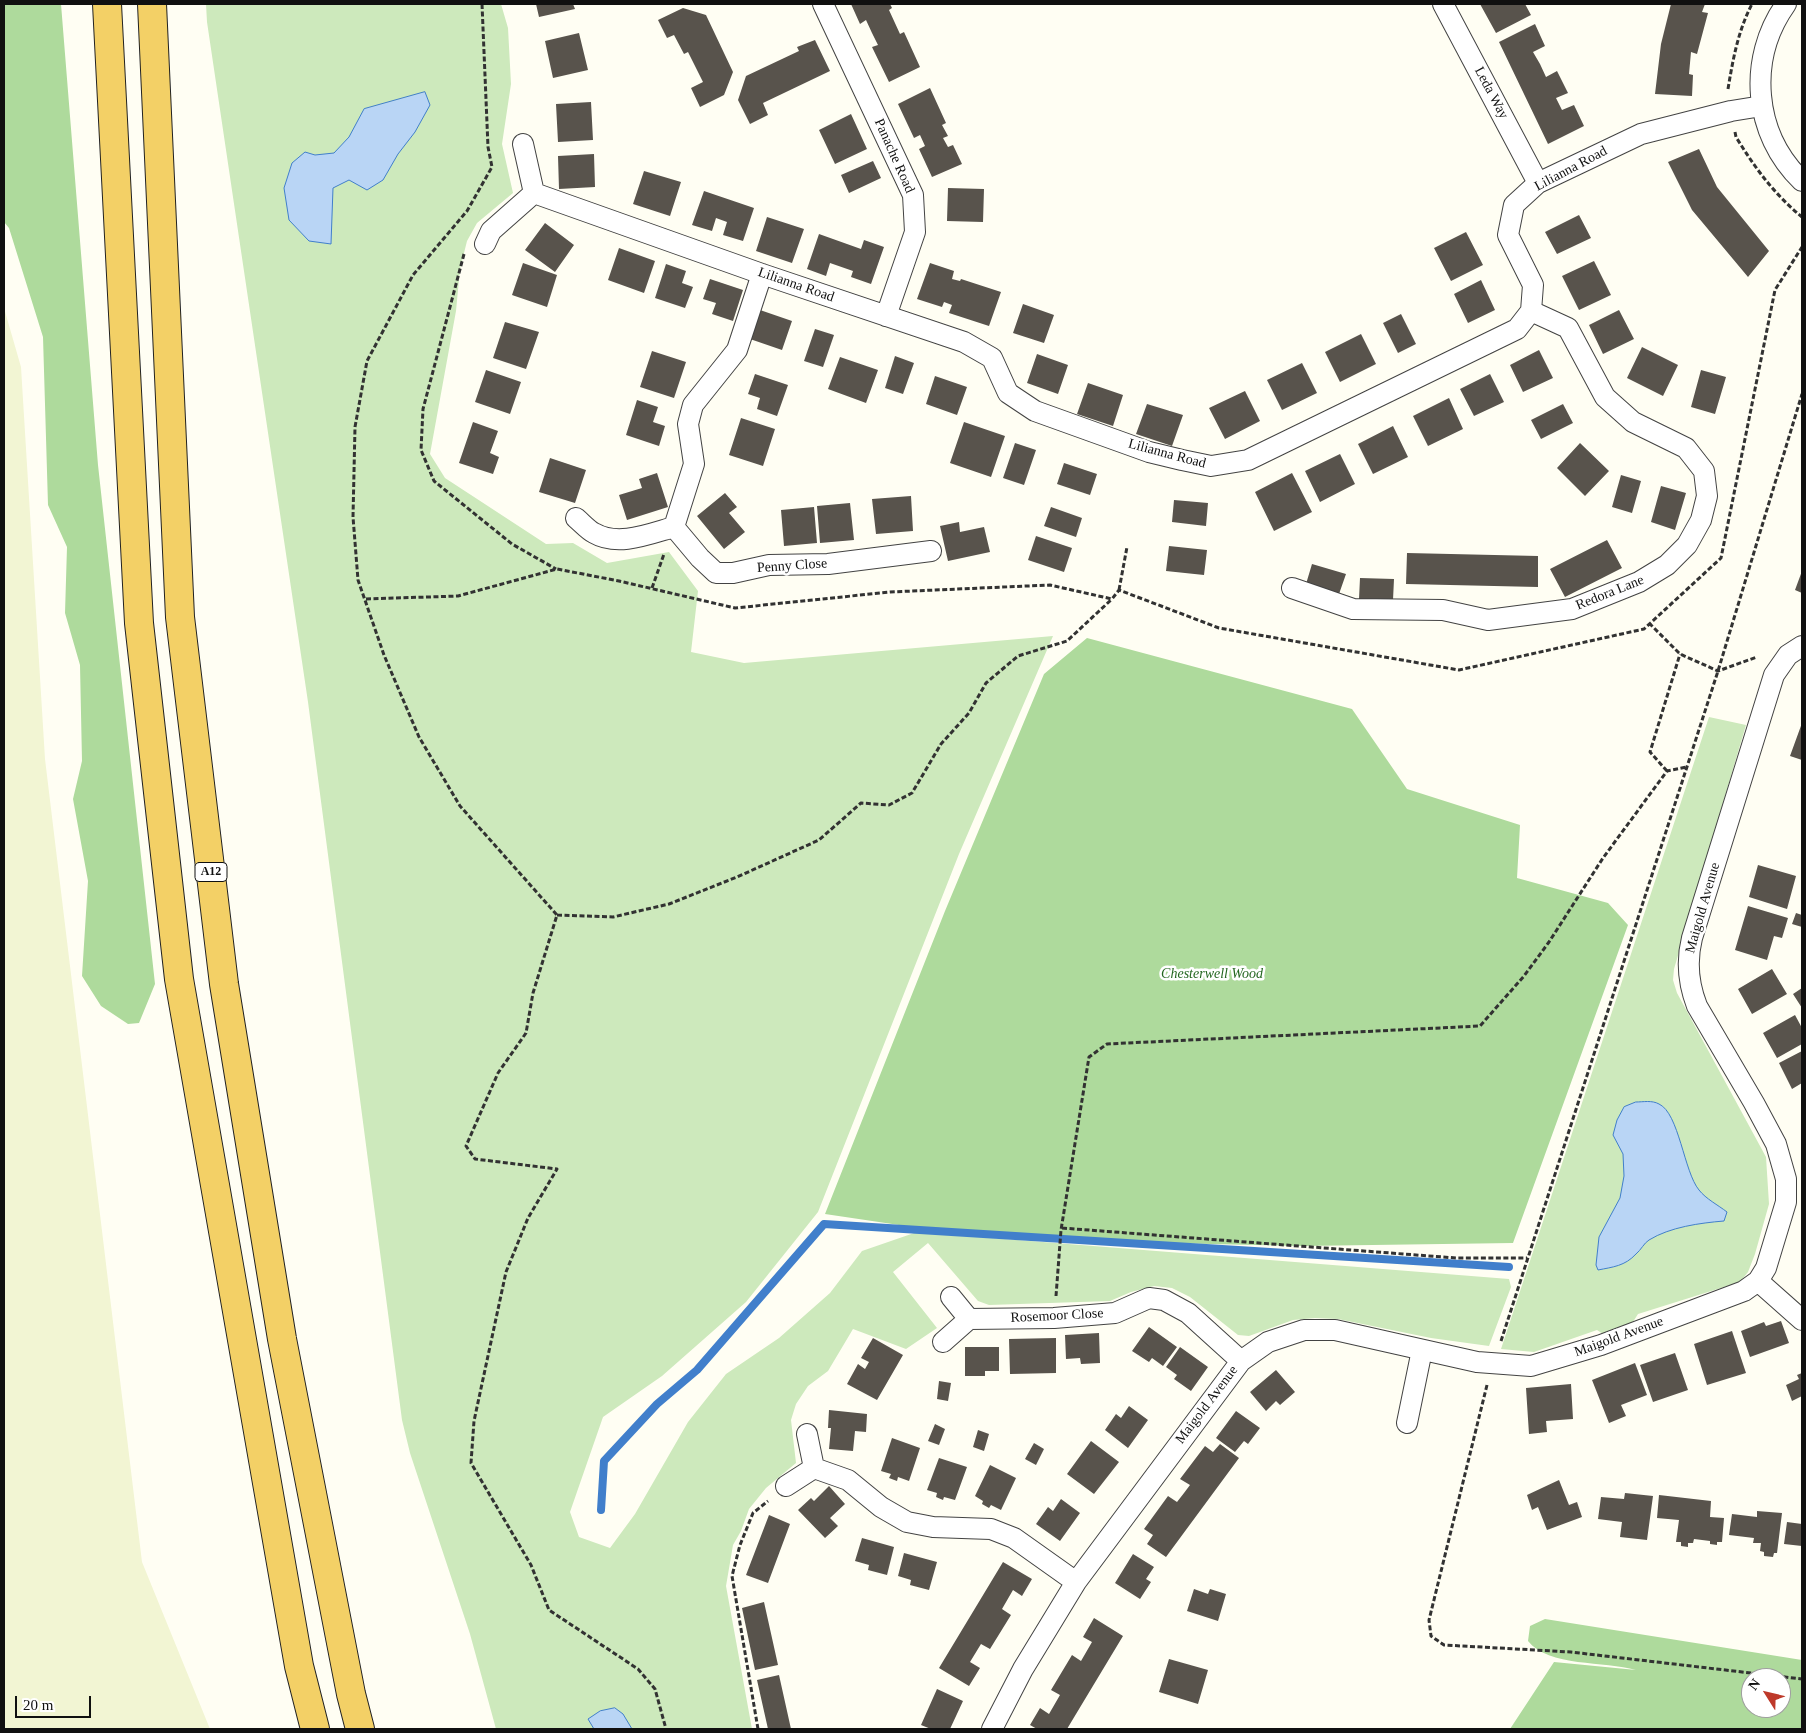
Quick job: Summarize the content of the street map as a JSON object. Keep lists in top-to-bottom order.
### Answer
{
  "streets": {
    "highway": ["A12"],
    "street": [
      "Leda Way",
      "Panache Road",
      "Lilianna Road",
      "Penny Close",
      "Redora Lane",
      "Maigold Avenue",
      "Rosemoor Close"
    ]
  },
  "crossings": [
    ["Leda Way", "Lilianna Road"],
    ["Panache Road", "Lilianna Road"],
    ["Lilianna Road", "Redora Lane"],
    ["Maigold Avenue", "Rosemoor Close"]
  ],
  "parks": ["Chesterwell Wood"],
  "scale_bar": "20 m",
  "north": "top left"
}
